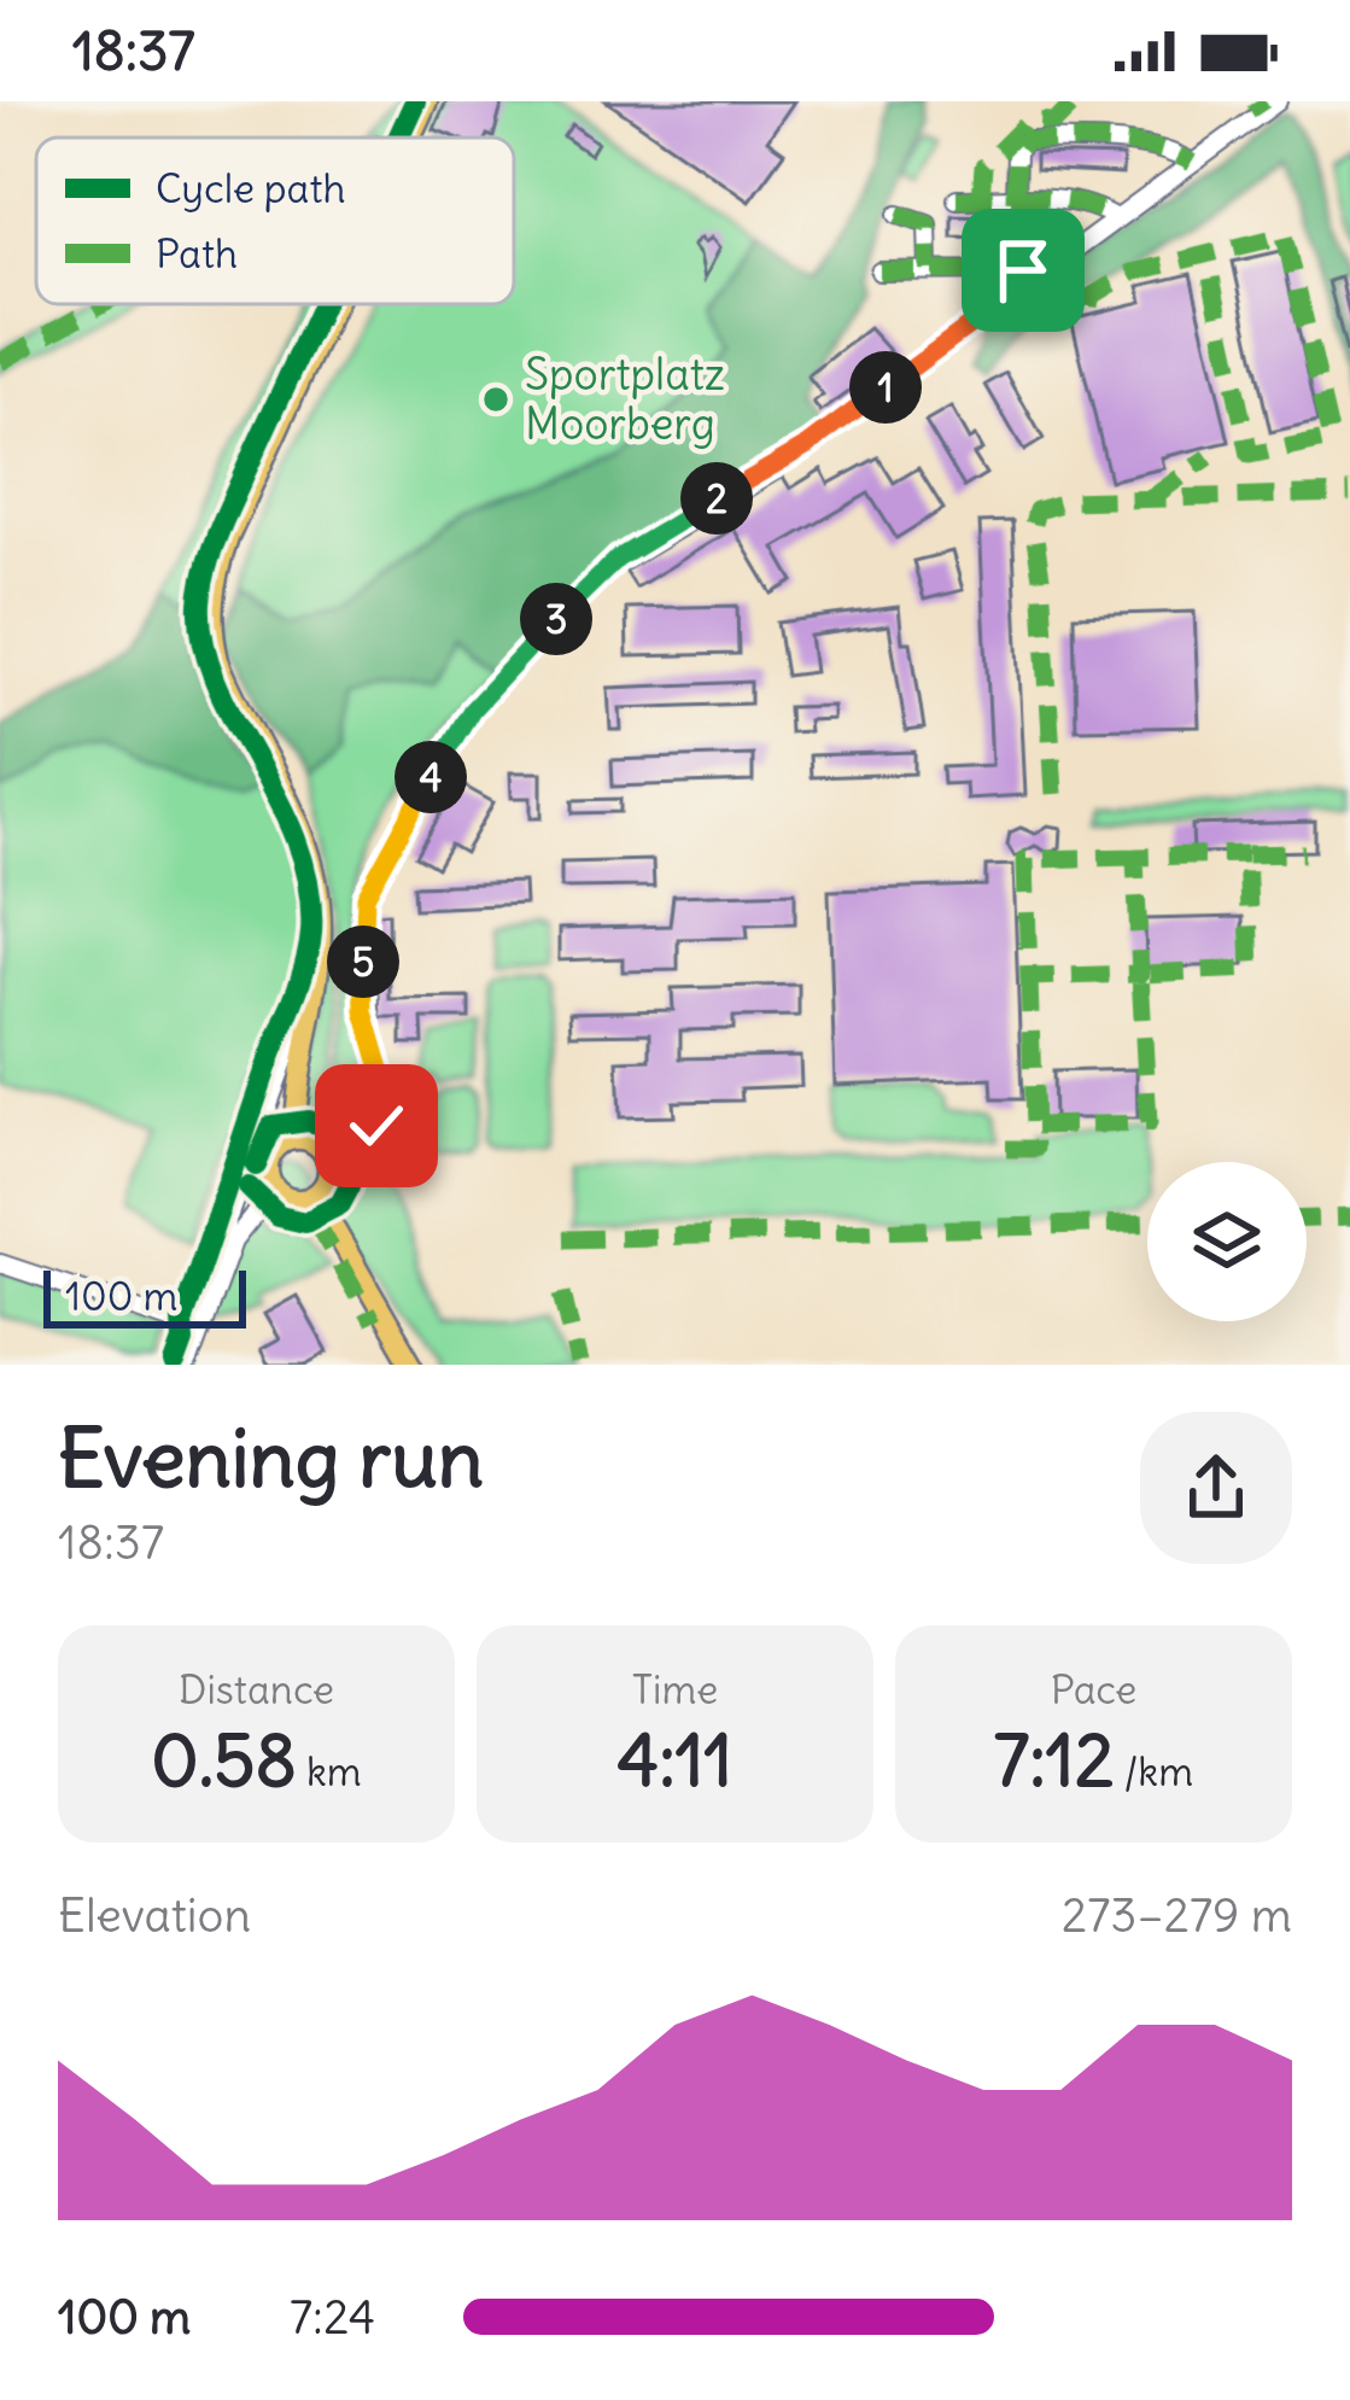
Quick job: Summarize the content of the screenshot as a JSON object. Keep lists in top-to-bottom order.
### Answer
{
  "places": ["Sportplatz Moorberg"],
  "legend": ["Cycle path", "Path"],
  "scale_bar": "100 m",
  "page": {
    "status": "18:37",
    "pins": [
      "1",
      "2",
      "3",
      "4",
      "5"
    ],
    "scale": "100 m",
    "heading": ["Evening run", "18:37"],
    "stats": [
      ["Distance", "0.58 km"],
      ["Time", "4:11"],
      ["Pace", "7:12 /km"]
    ],
    "chart": ["Elevation", "273–279 m"],
    "list": [
      {
        "name": "100 m",
        "note": "7:24"
      }
    ]
  }
}
